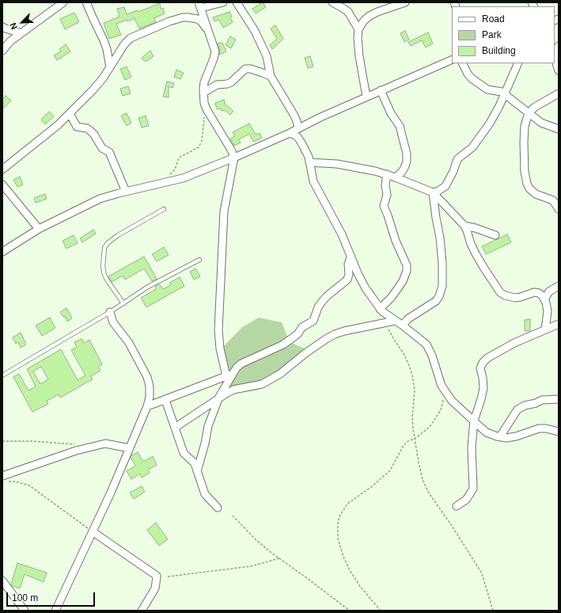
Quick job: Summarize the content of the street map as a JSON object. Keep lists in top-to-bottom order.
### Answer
{
  "legend": ["Road", "Park", "Building"],
  "scale_bar": "100 m",
  "north": "bottom left"
}
